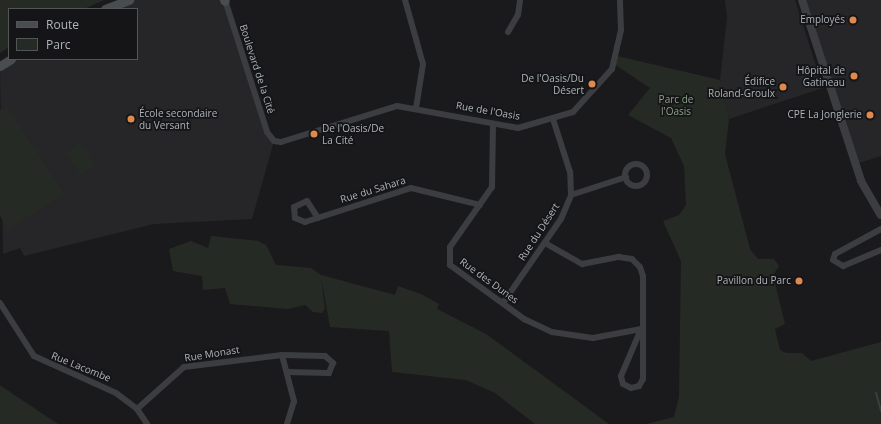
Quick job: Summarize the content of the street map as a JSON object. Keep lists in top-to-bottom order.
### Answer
{
  "streets": {
    "street": [
      "Boulevard de la Cité",
      "Rue de l'Oasis",
      "Rue du Sahara",
      "Rue du Désert",
      "Rue des Dunes",
      "Rue Monast",
      "Rue Lacombe"
    ]
  },
  "crossings": [
    ["Boulevard de la Cité", "Rue de l'Oasis"],
    ["Rue de l'Oasis", "Rue des Dunes"],
    ["Rue du Sahara", "Rue des Dunes"],
    ["Rue du Désert", "Rue des Dunes"],
    ["Rue Monast", "Rue Lacombe"]
  ],
  "parks": ["Parc de l'Oasis"],
  "places": [
    "Employés",
    "Hôpital de Gatineau",
    "De l'Oasis/Du Désert",
    "Édifice Roland-Groulx",
    "CPE La Jonglerie",
    "École secondaire du Versant",
    "De l'Oasis/De La Cité",
    "Pavillon du Parc"
  ],
  "legend": ["Route", "Parc"]
}
